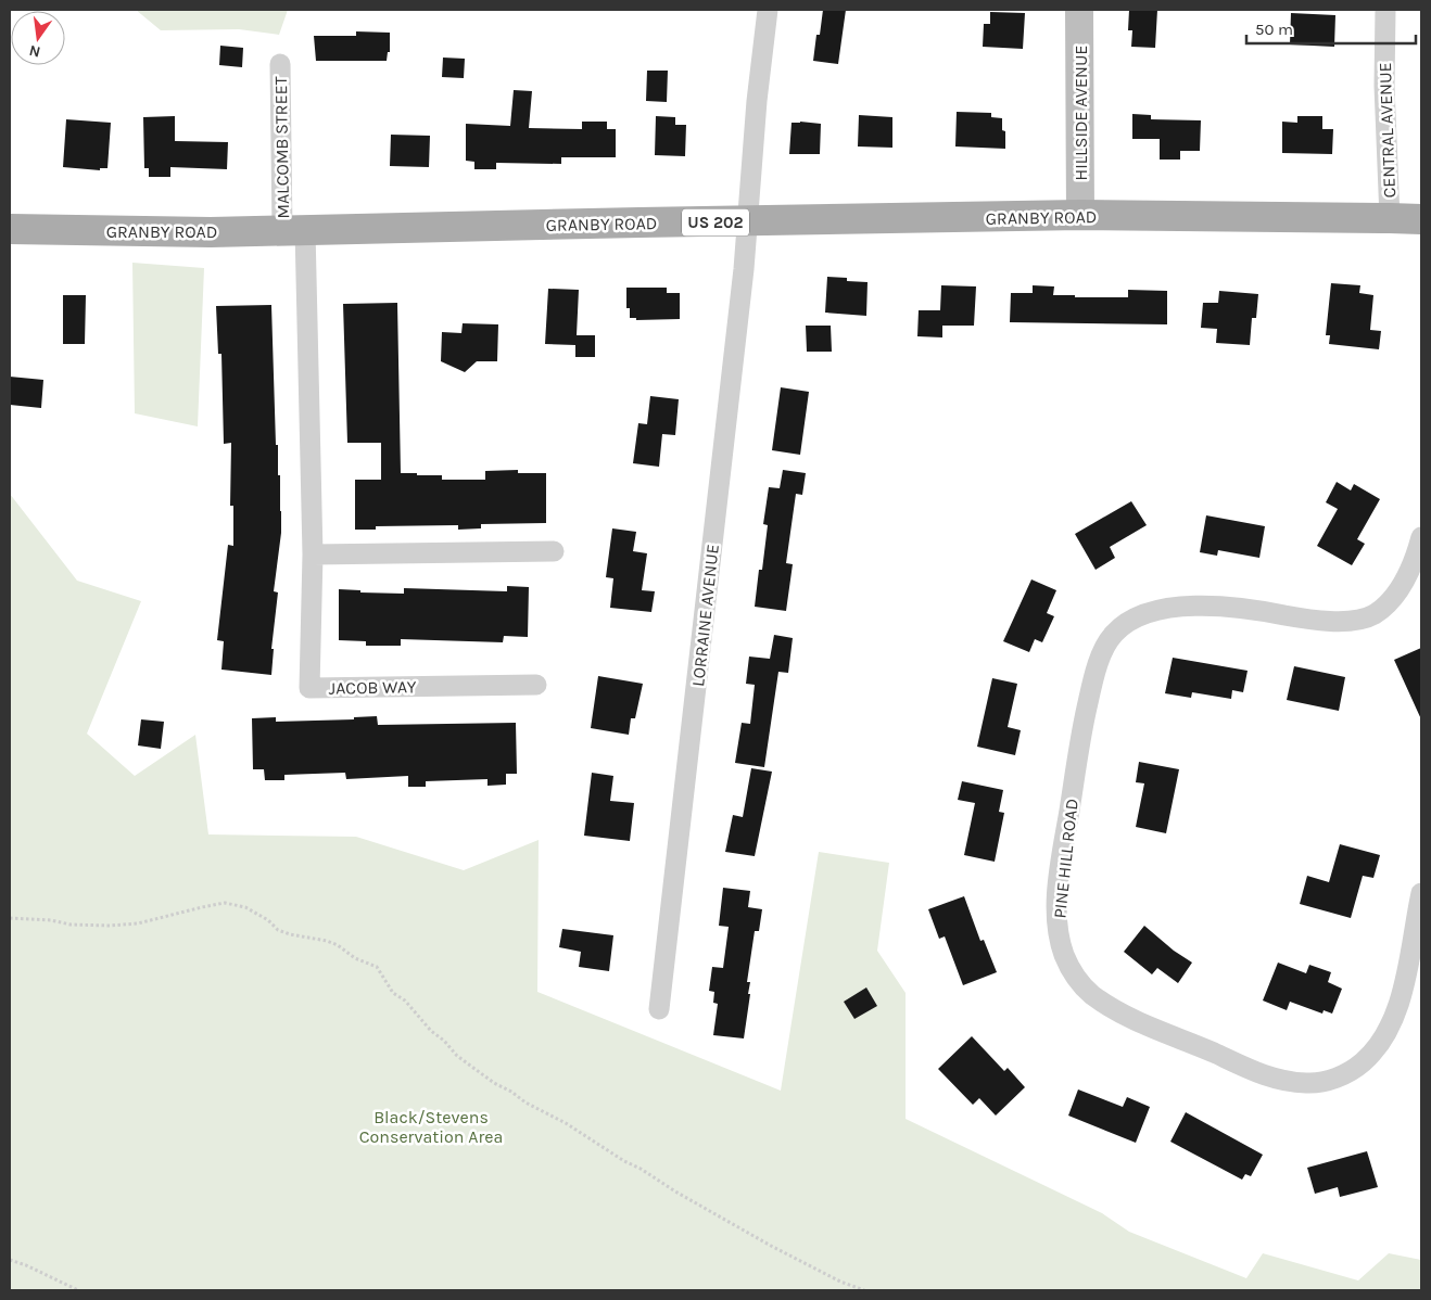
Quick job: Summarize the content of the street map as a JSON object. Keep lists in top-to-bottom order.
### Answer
{
  "streets": {
    "main road": ["GRANBY ROAD", "US 202"],
    "street": [
      "HILLSIDE AVENUE",
      "CENTRAL AVENUE",
      "MALCOMB STREET",
      "LORRAINE AVENUE",
      "JACOB WAY",
      "PINE HILL ROAD"
    ]
  },
  "crossings": [
    ["HILLSIDE AVENUE", "GRANBY ROAD"],
    ["CENTRAL AVENUE", "GRANBY ROAD"],
    ["MALCOMB STREET", "GRANBY ROAD"],
    ["MALCOMB STREET", "JACOB WAY"],
    ["GRANBY ROAD", "LORRAINE AVENUE"],
    ["GRANBY ROAD", "JACOB WAY"]
  ],
  "parks": ["Black/Stevens Conservation Area"],
  "scale_bar": "50 m",
  "north": "bottom"
}
